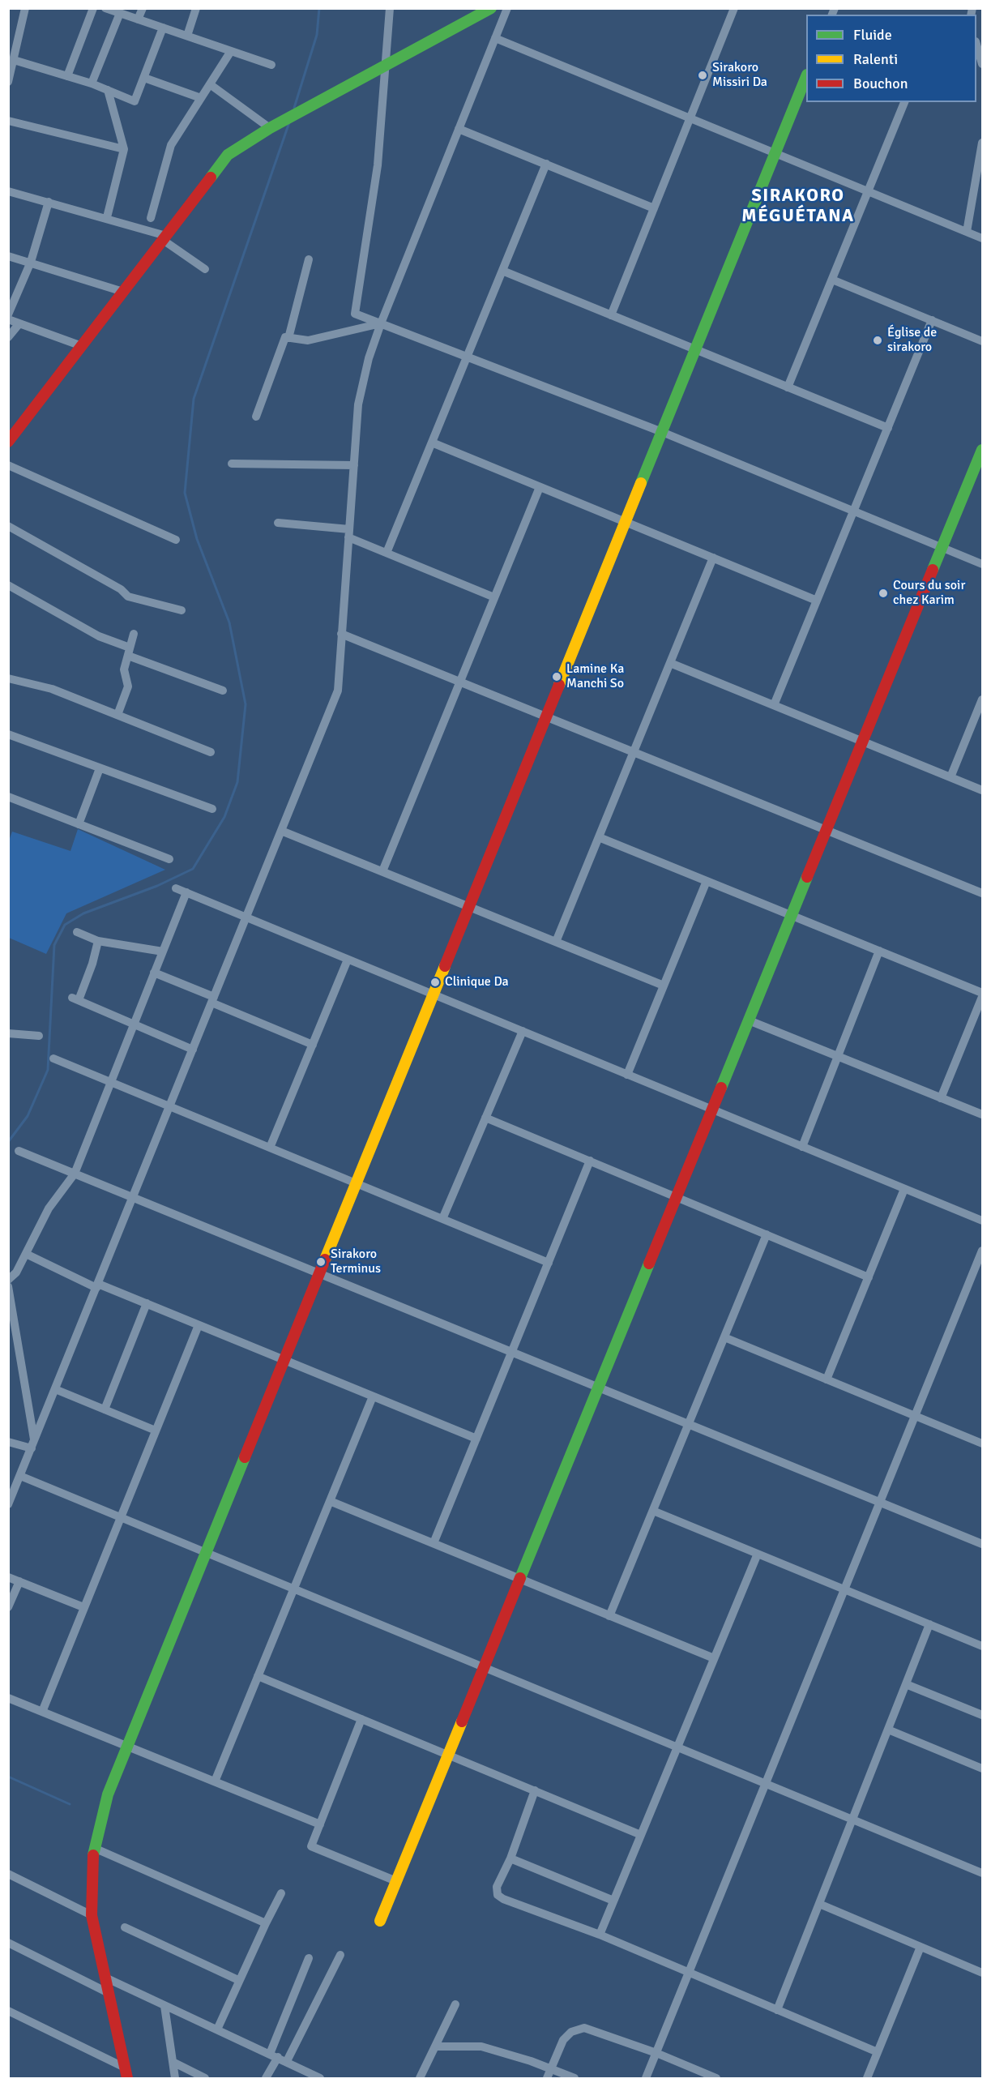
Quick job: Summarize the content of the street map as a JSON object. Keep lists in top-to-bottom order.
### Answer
{
  "districts": ["SIRAKORO MÉGUÉTANA"],
  "places": [
    "Sirakoro Missiri Da",
    "Église de sirakoro",
    "Cours du soir chez Karim",
    "Lamine Ka Manchi So",
    "Clinique Da",
    "Sirakoro Terminus"
  ],
  "legend": ["Fluide", "Ralenti", "Bouchon"]
}
